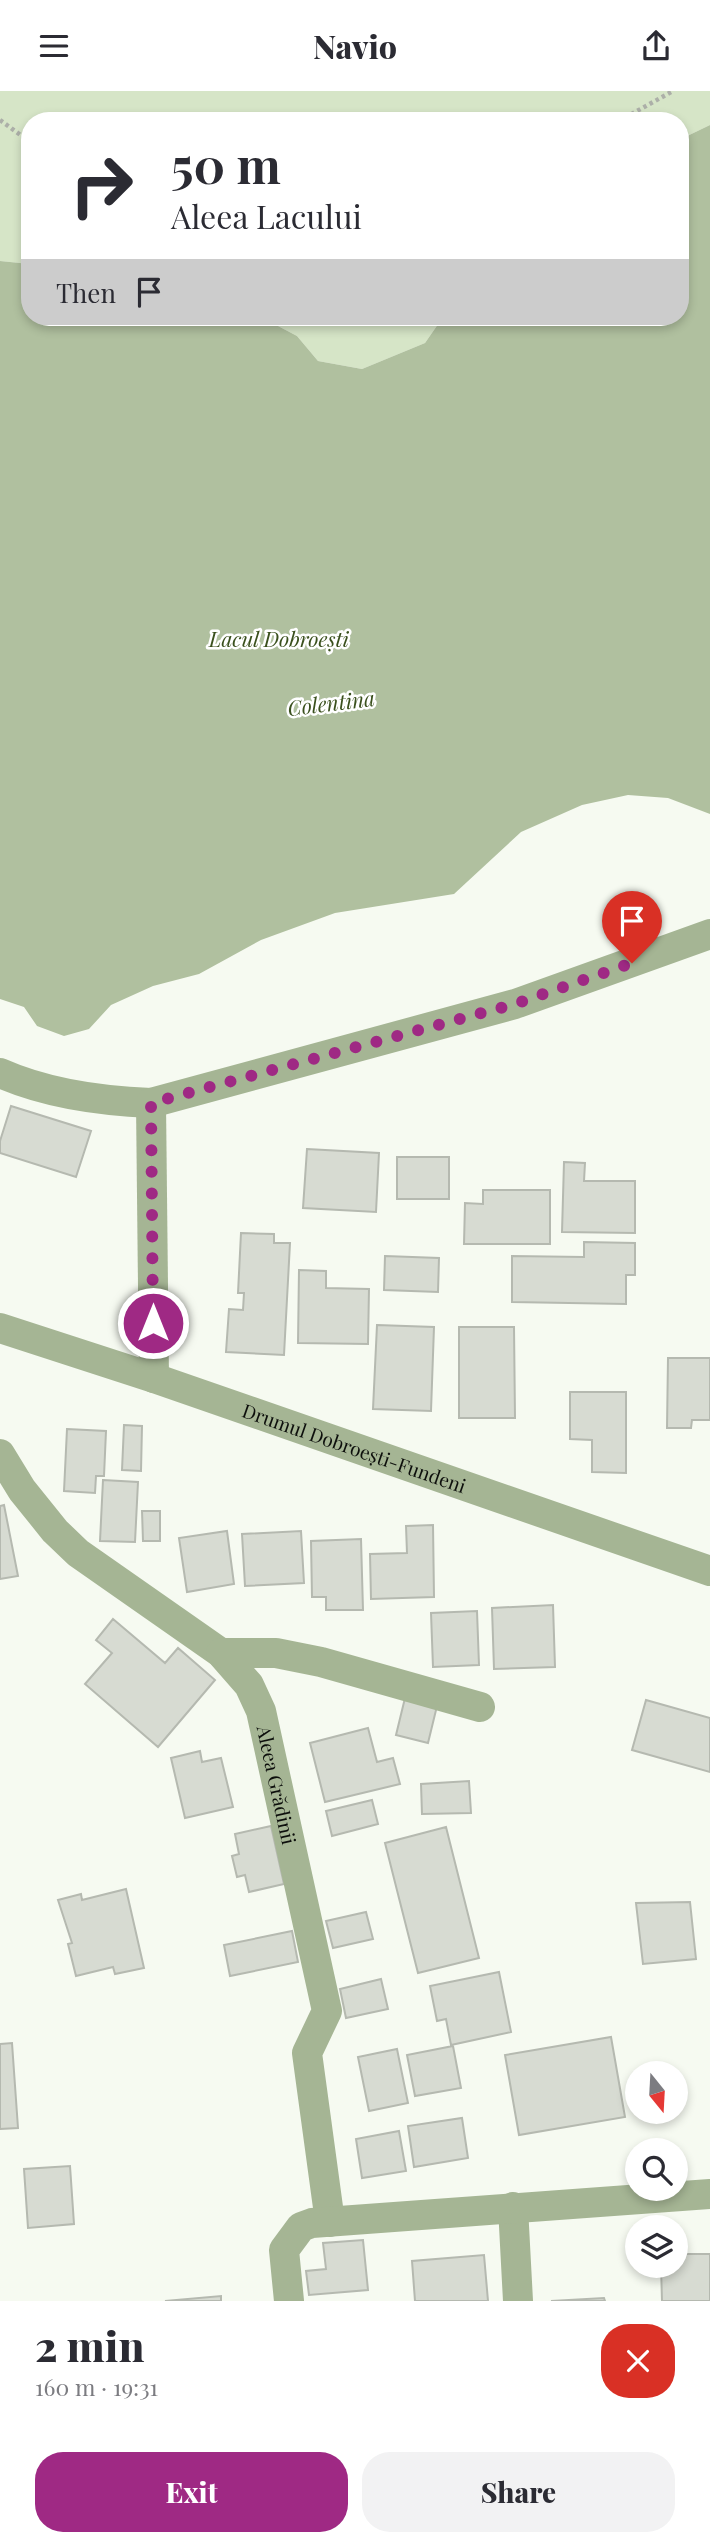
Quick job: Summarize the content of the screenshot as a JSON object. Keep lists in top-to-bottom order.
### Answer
{
  "streets": {
    "street": ["Drumul Dobroești-Fundeni", "Aleea Grădinii"]
  },
  "water": ["Lacul Dobroești", "Colentina"],
  "north": "bottom",
  "page": {
    "header": "Navio",
    "turn": ["50 m", "Aleea Lacului"],
    "then": "Then",
    "heading": ["2 min", "160 m · 19:31"],
    "buttons": ["Exit", "Share"]
  }
}
